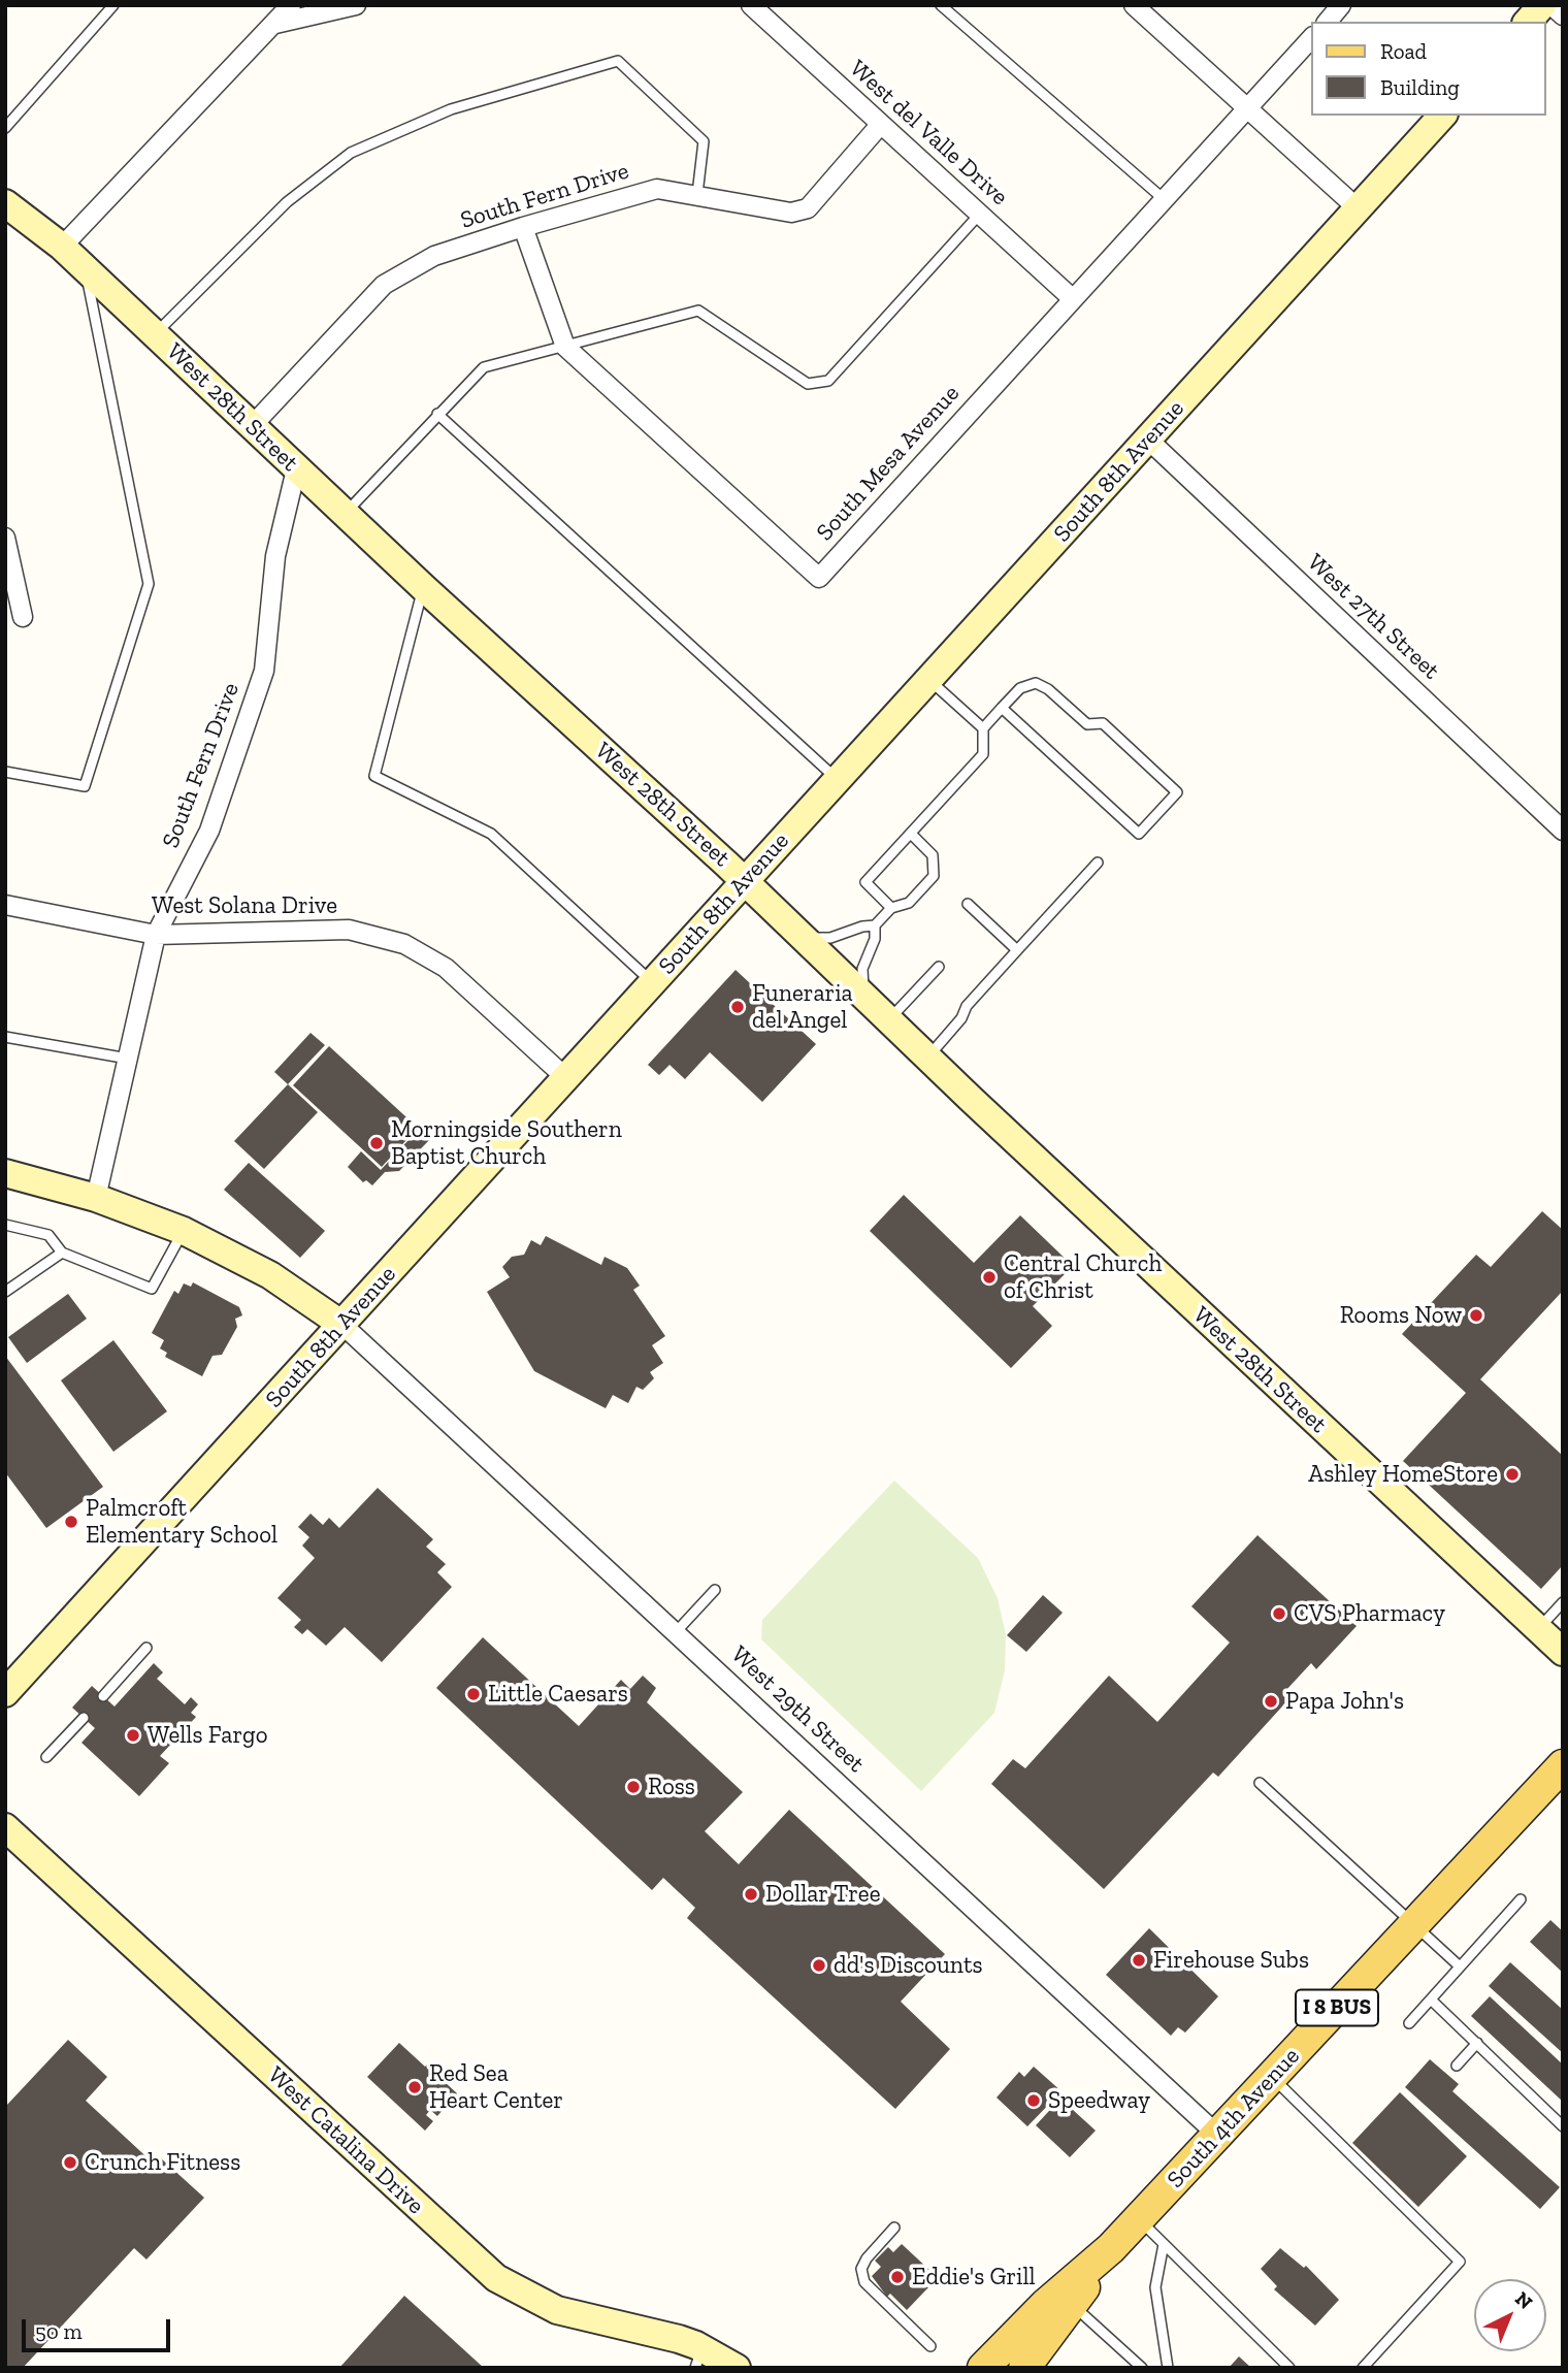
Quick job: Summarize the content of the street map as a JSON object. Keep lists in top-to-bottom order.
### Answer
{
  "streets": {
    "main road": ["I 8 BUS", "South 4th Avenue"],
    "street": [
      "West del Valle Drive",
      "South Fern Drive",
      "West 28th Street",
      "South Mesa Avenue",
      "South 8th Avenue",
      "West 27th Street",
      "West Solana Drive",
      "West 29th Street",
      "West Catalina Drive"
    ]
  },
  "crossings": [
    ["West del Valle Drive", "South Fern Drive"],
    ["West del Valle Drive", "South Mesa Avenue"],
    ["South Fern Drive", "West 28th Street"],
    ["South Fern Drive", "South Mesa Avenue"],
    ["South Fern Drive", "West Solana Drive"],
    ["West 28th Street", "South 8th Avenue"],
    ["South 8th Avenue", "West 27th Street"],
    ["South 8th Avenue", "West Solana Drive"],
    ["South 8th Avenue", "West 29th Street"],
    ["West 29th Street", "South 4th Avenue"]
  ],
  "places": [
    "Funeraria del Angel",
    "Morningside Southern Baptist Church",
    "Central Church of Christ",
    "Rooms Now",
    "Ashley HomeStore",
    "Palmcroft Elementary School",
    "CVS Pharmacy",
    "Little Caesars",
    "Papa John's",
    "Wells Fargo",
    "Ross",
    "Dollar Tree",
    "Firehouse Subs",
    "dd's Discounts",
    "Red Sea Heart Center",
    "Speedway",
    "Crunch Fitness",
    "Eddie's Grill"
  ],
  "legend": ["Road", "Building"],
  "scale_bar": "50 m",
  "north": "top right"
}
